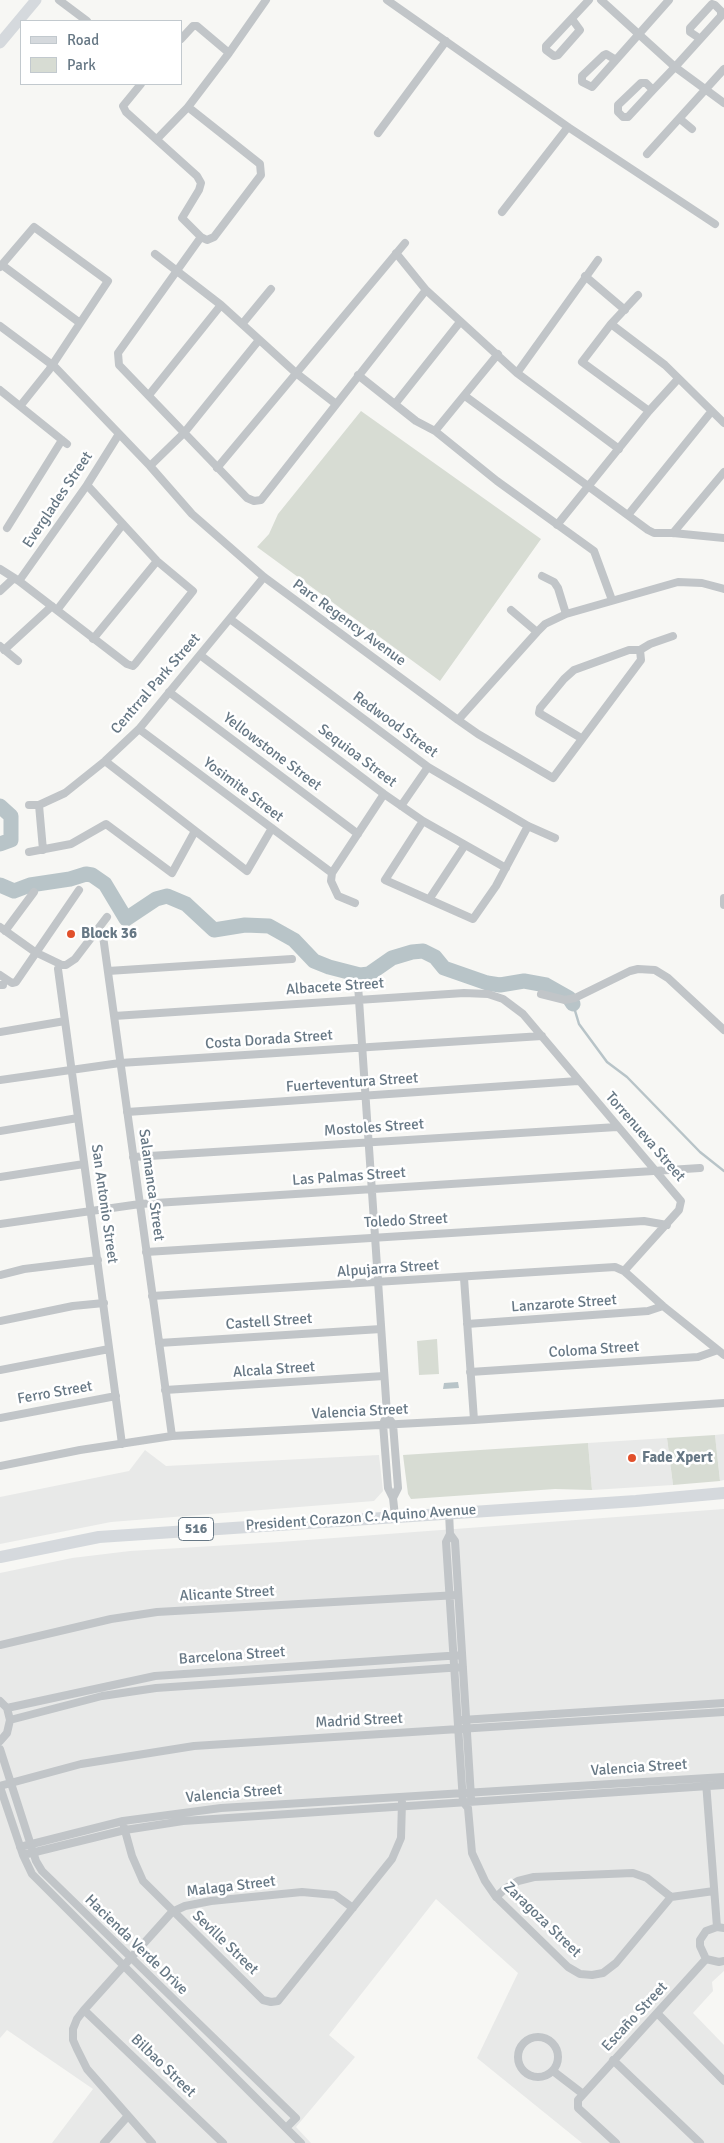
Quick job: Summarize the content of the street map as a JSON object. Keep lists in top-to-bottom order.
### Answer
{
  "streets": {
    "main road": ["President Corazon C. Aquino Avenue", "516"],
    "street": [
      "Everglades Street",
      "Parc Regency Avenue",
      "Centrral Park Street",
      "Redwood Street",
      "Yellowstone Street",
      "Sequioa Street",
      "Yosimite Street",
      "Albacete Street",
      "Costa Dorada Street",
      "Fuerteventura Street",
      "Mostoles Street",
      "Torrenueva Street",
      "Las Palmas Street",
      "Salamanca Street",
      "San Antonio Street",
      "Toledo Street",
      "Alpujarra Street",
      "Lanzarote Street",
      "Castell Street",
      "Coloma Street",
      "Alcala Street",
      "Ferro Street",
      "Valencia Street",
      "Alicante Street",
      "Barcelona Street",
      "Madrid Street",
      "Malaga Street",
      "Zaragoza Street",
      "Seville Street",
      "Hacienda Verde Drive",
      "Escaño Street",
      "Bilbao Street"
    ]
  },
  "crossings": [
    ["Everglades Street", "Parc Regency Avenue"],
    ["Parc Regency Avenue", "Centrral Park Street"],
    ["Centrral Park Street", "Redwood Street"],
    ["Centrral Park Street", "Yellowstone Street"],
    ["Centrral Park Street", "Sequioa Street"],
    ["Centrral Park Street", "Yosimite Street"],
    ["Albacete Street", "Costa Dorada Street"],
    ["Albacete Street", "Torrenueva Street"],
    ["Albacete Street", "Salamanca Street"],
    ["Costa Dorada Street", "Torrenueva Street"],
    ["Costa Dorada Street", "Salamanca Street"],
    ["Costa Dorada Street", "San Antonio Street"],
    ["Fuerteventura Street", "Torrenueva Street"],
    ["Fuerteventura Street", "Salamanca Street"],
    ["Mostoles Street", "Torrenueva Street"],
    ["Mostoles Street", "Salamanca Street"],
    ["Torrenueva Street", "Las Palmas Street"],
    ["Torrenueva Street", "Toledo Street"],
    ["Torrenueva Street", "Alpujarra Street"],
    ["Las Palmas Street", "Salamanca Street"],
    ["Las Palmas Street", "San Antonio Street"],
    ["Salamanca Street", "Toledo Street"],
    ["Salamanca Street", "Alpujarra Street"],
    ["Salamanca Street", "Castell Street"],
    ["Salamanca Street", "Alcala Street"],
    ["Salamanca Street", "Valencia Street"],
    ["San Antonio Street", "Ferro Street"],
    ["San Antonio Street", "Valencia Street"],
    ["Valencia Street", "Zaragoza Street"],
    ["Valencia Street", "Seville Street"],
    ["Valencia Street", "Hacienda Verde Drive"],
    ["President Corazon C. Aquino Avenue", "Zaragoza Street"],
    ["Alicante Street", "Zaragoza Street"],
    ["Barcelona Street", "Zaragoza Street"],
    ["Madrid Street", "Zaragoza Street"],
    ["Madrid Street", "Hacienda Verde Drive"],
    ["Malaga Street", "Seville Street"],
    ["Malaga Street", "Hacienda Verde Drive"],
    ["Malaga Street", "Bilbao Street"]
  ],
  "places": ["Block 36", "Fade Xpert"],
  "legend": ["Road", "Park"]
}
